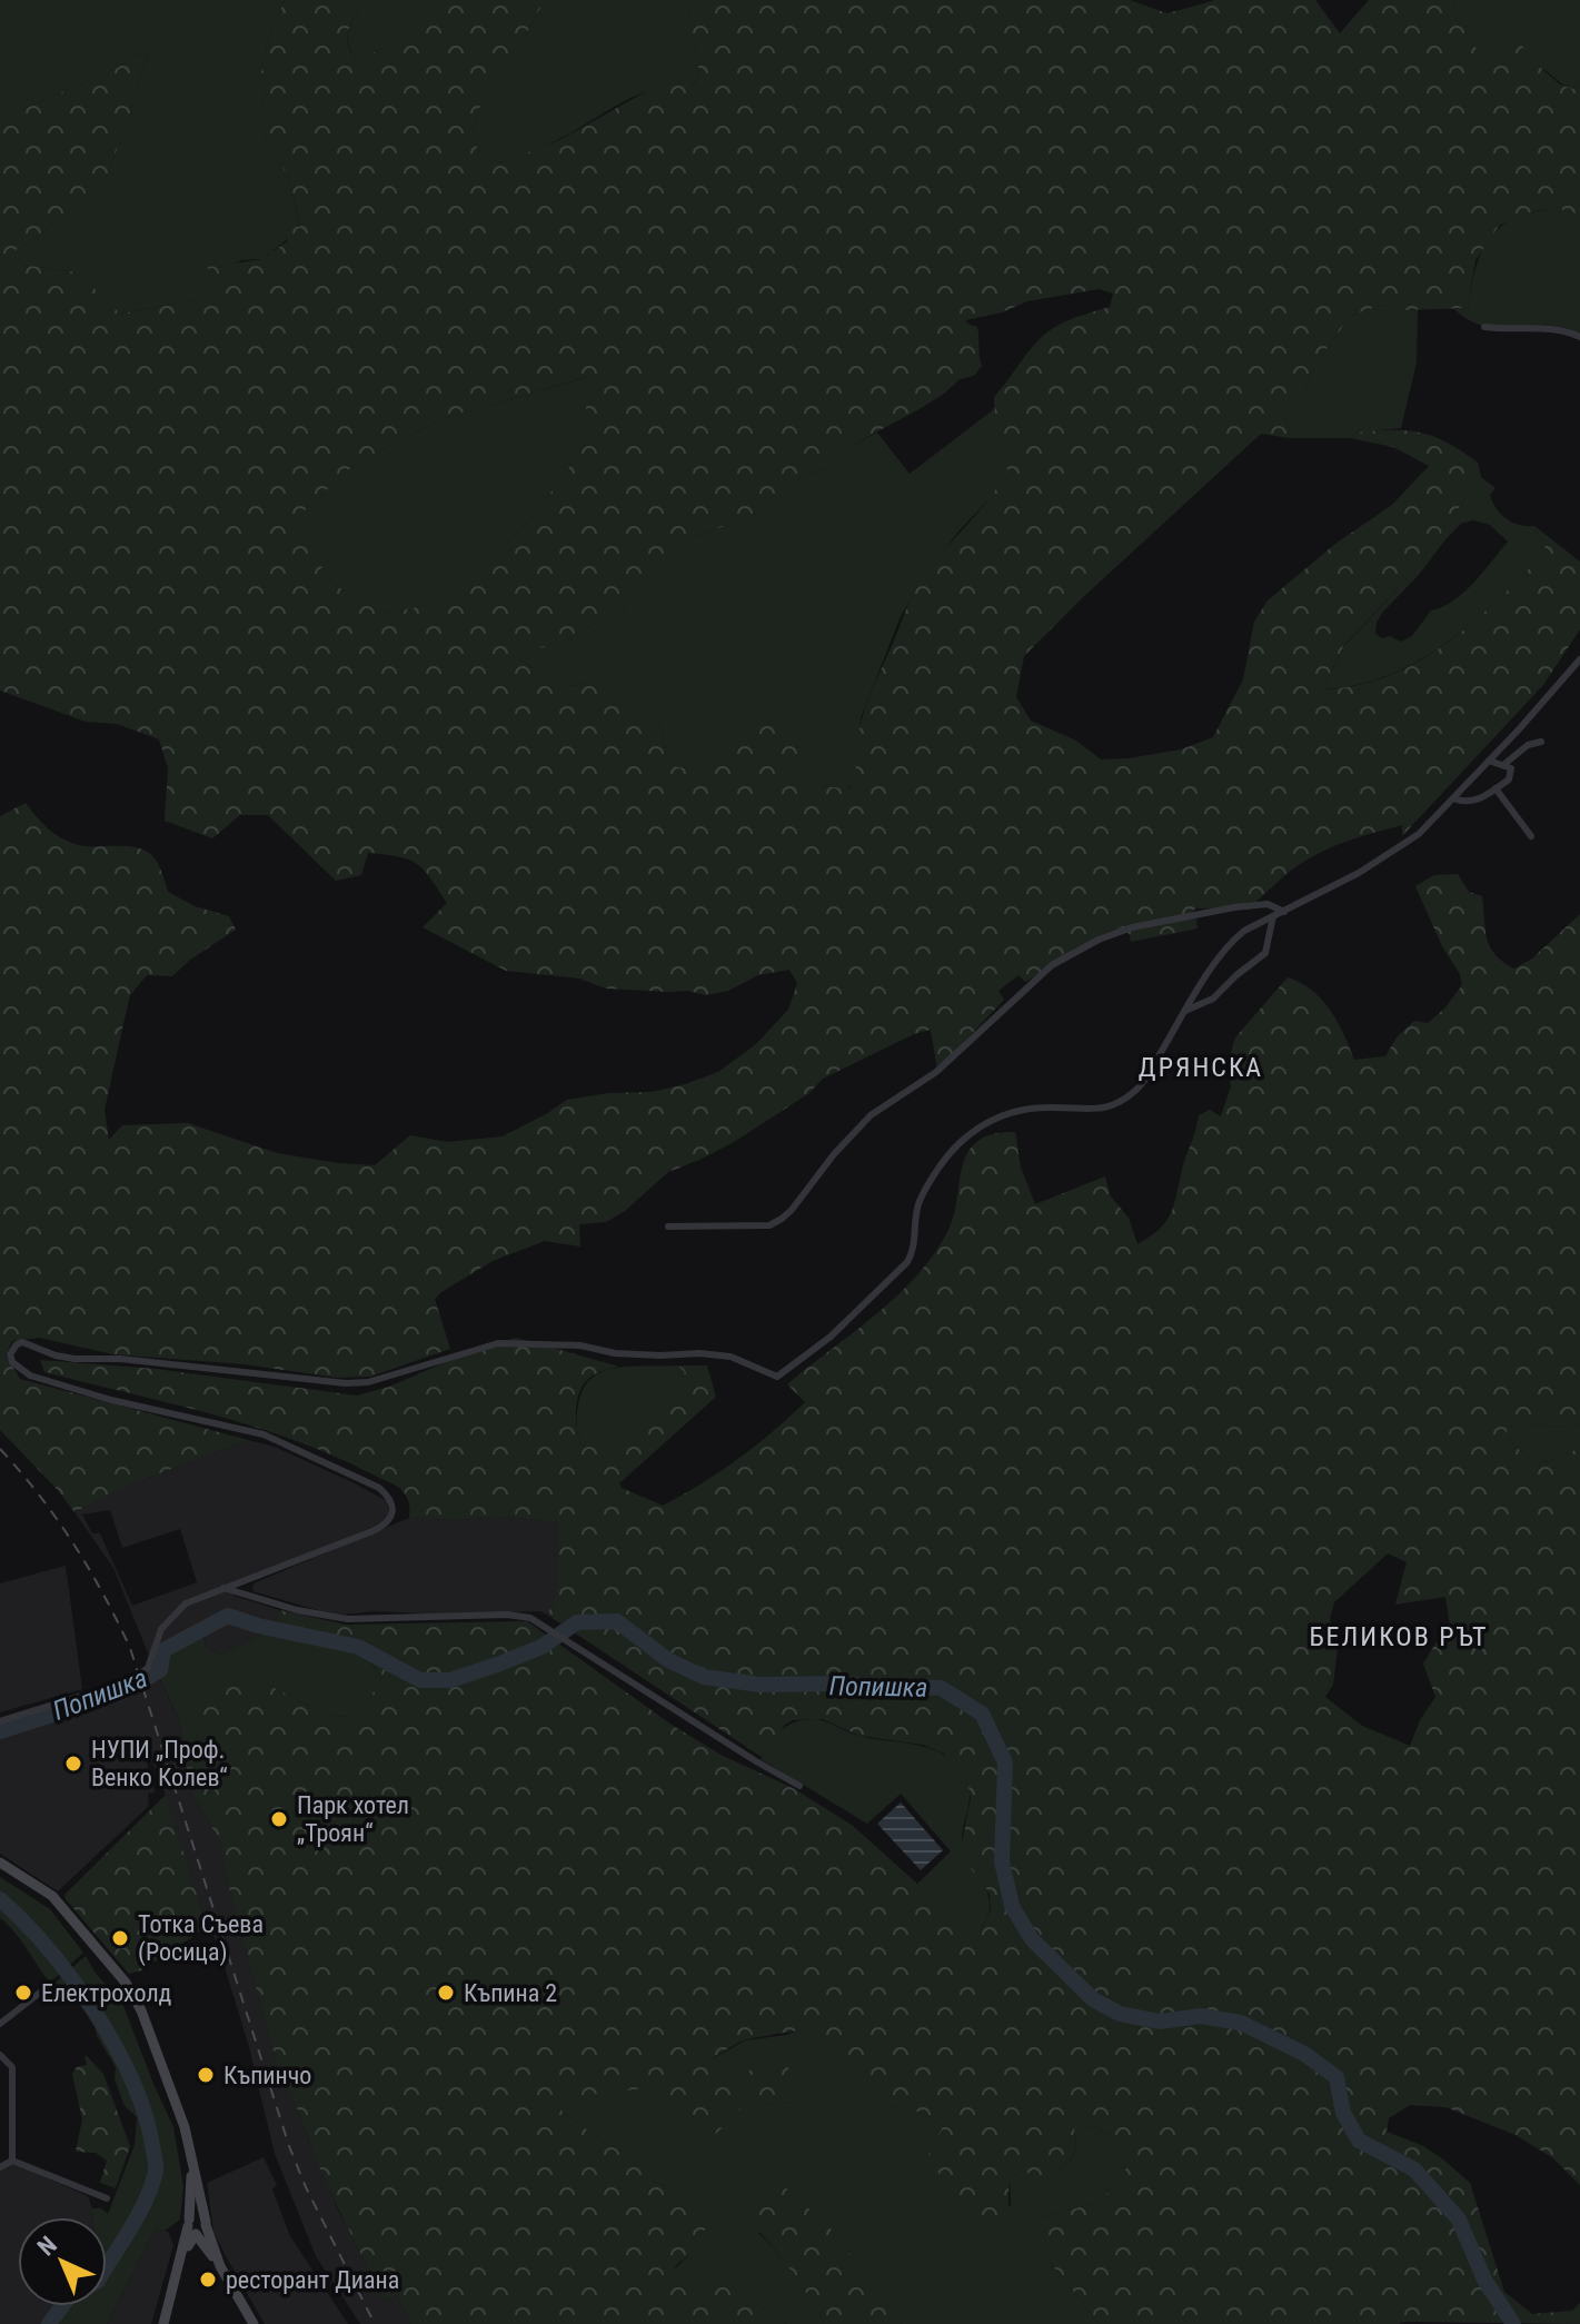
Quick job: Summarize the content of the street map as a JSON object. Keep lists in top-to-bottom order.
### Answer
{
  "districts": ["ДРЯНСКА", "БЕЛИКОВ РЪТ"],
  "water": ["Попишка"],
  "places": [
    "НУПИ „Проф. Венко Колев“",
    "Парк хотел „Троян“",
    "Тотка Съева (Росица)",
    "Електрохолд",
    "Къпина 2",
    "Къпинчо",
    "ресторант Диана"
  ],
  "north": "top left"
}
